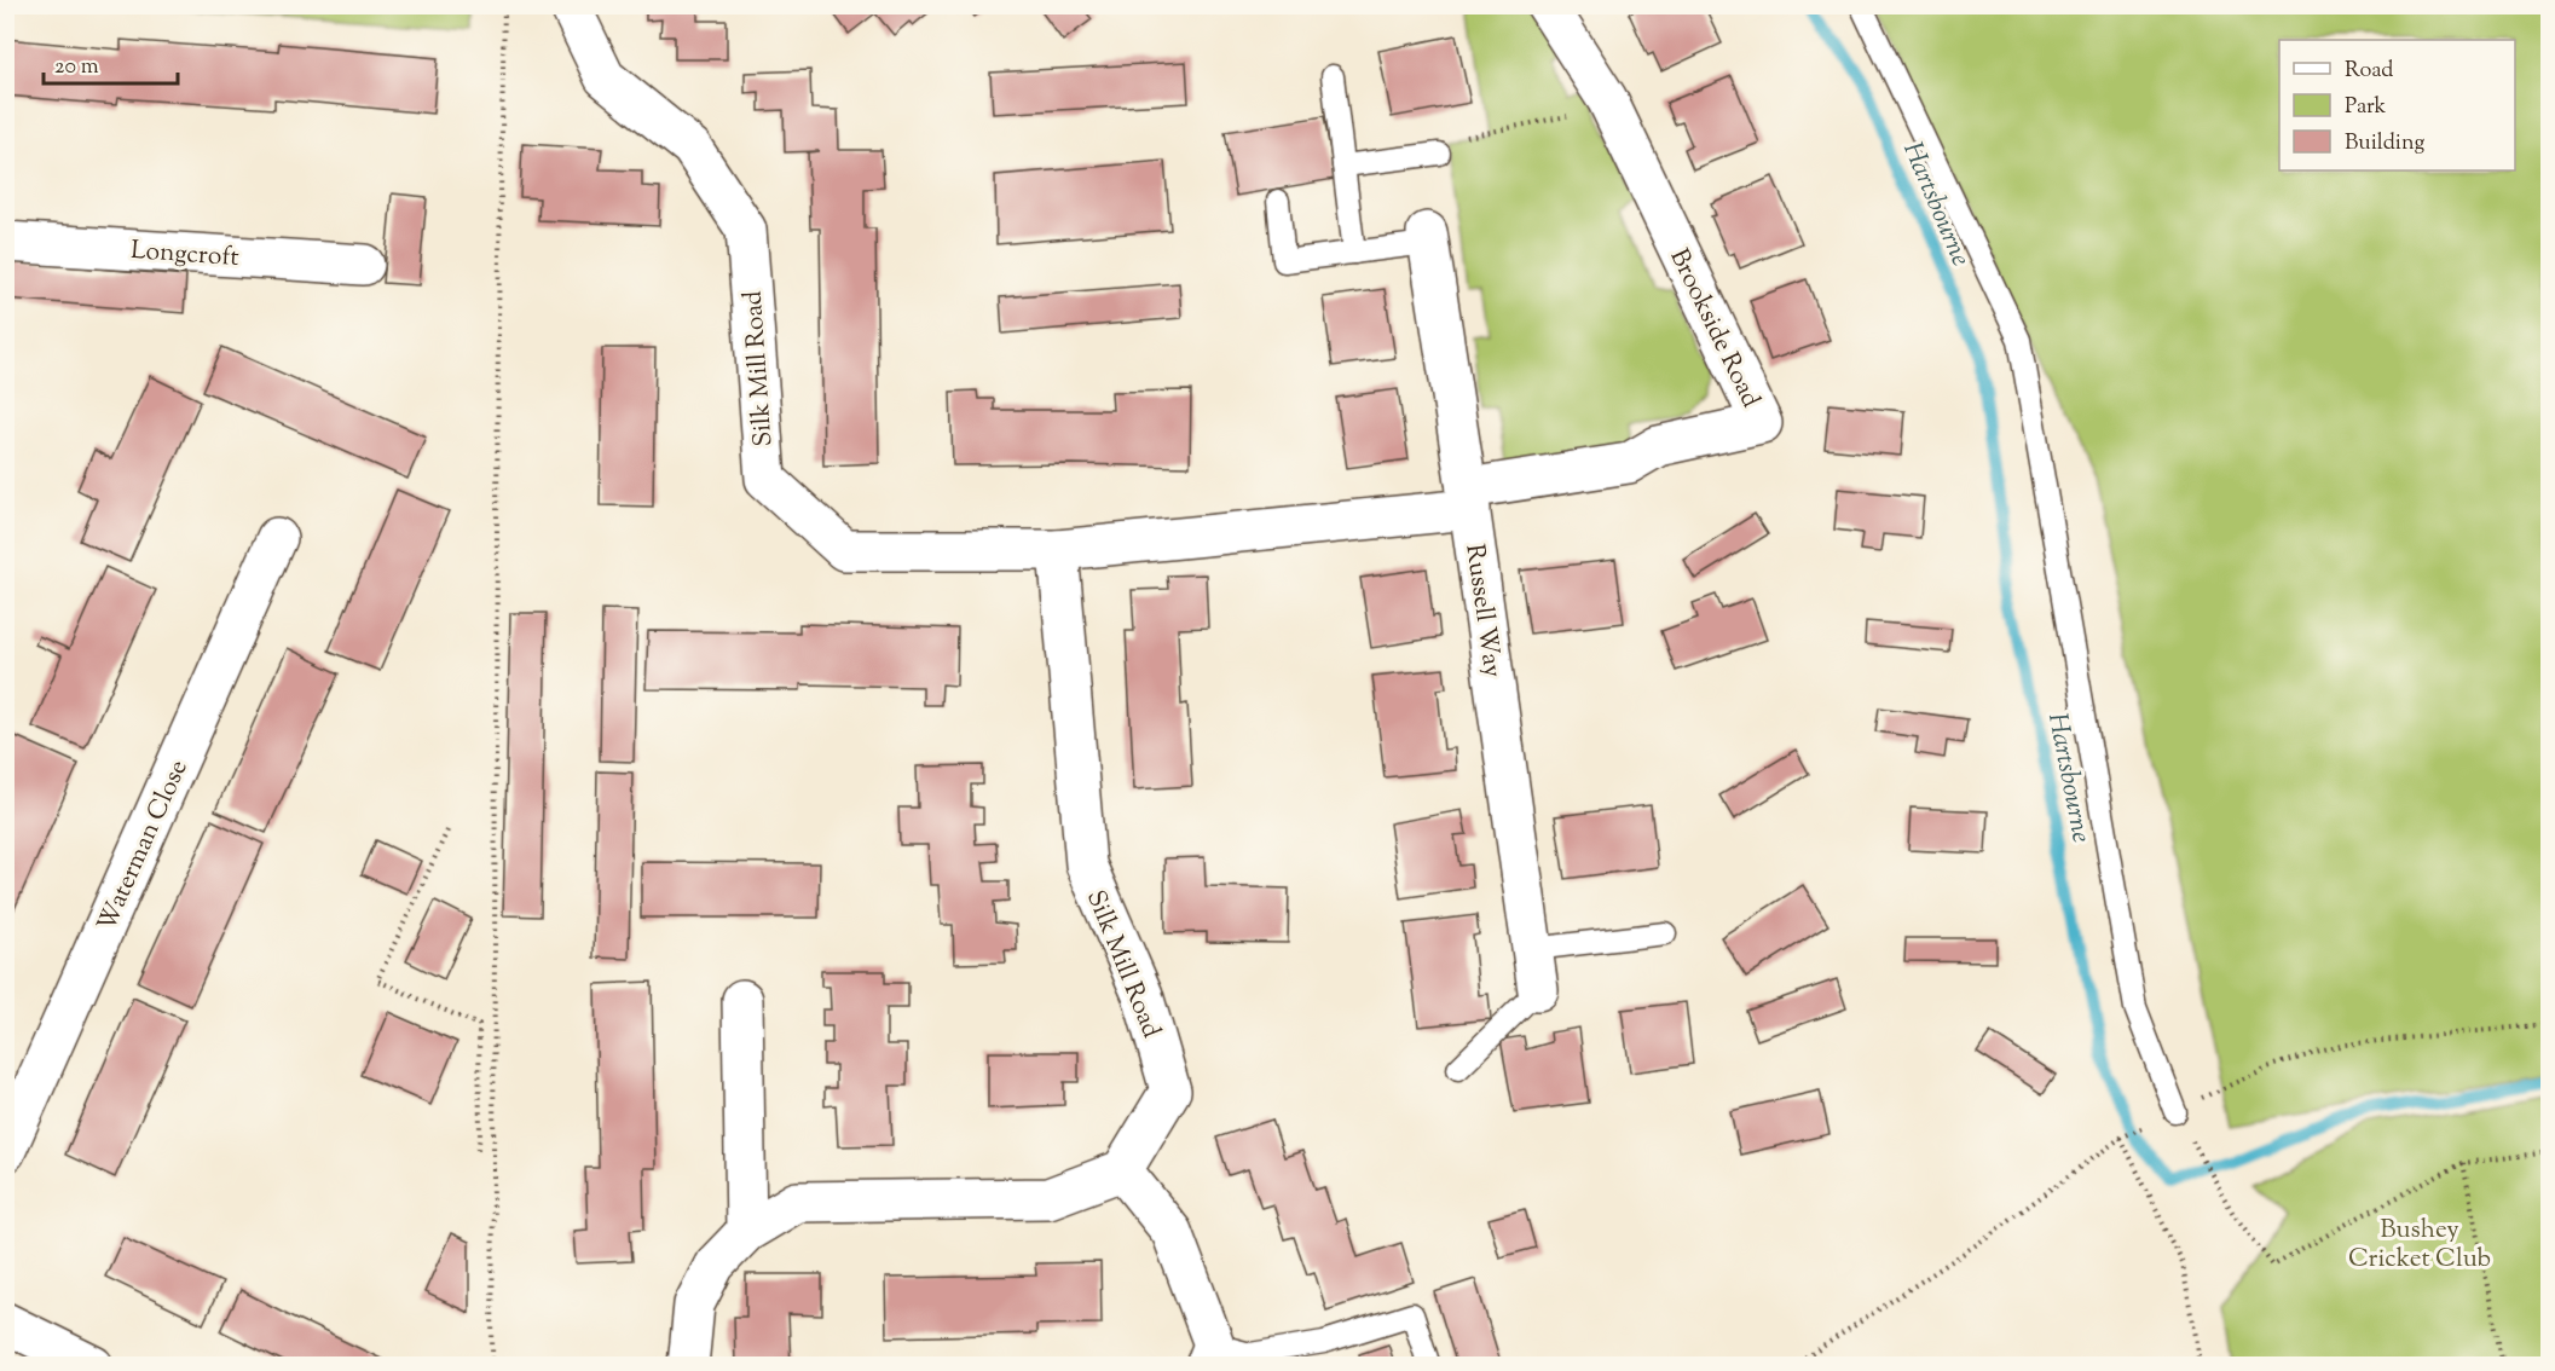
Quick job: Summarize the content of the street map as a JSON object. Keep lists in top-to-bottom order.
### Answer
{
  "streets": {
    "street": [
      "Longcroft",
      "Brookside Road",
      "Silk Mill Road",
      "Russell Way",
      "Waterman Close"
    ]
  },
  "crossings": [
    ["Brookside Road", "Silk Mill Road"],
    ["Brookside Road", "Russell Way"],
    ["Silk Mill Road", "Russell Way"]
  ],
  "water": ["Hartsbourne"],
  "parks": ["Bushey Cricket Club"],
  "legend": ["Road", "Park", "Building"],
  "scale_bar": "20 m"
}
